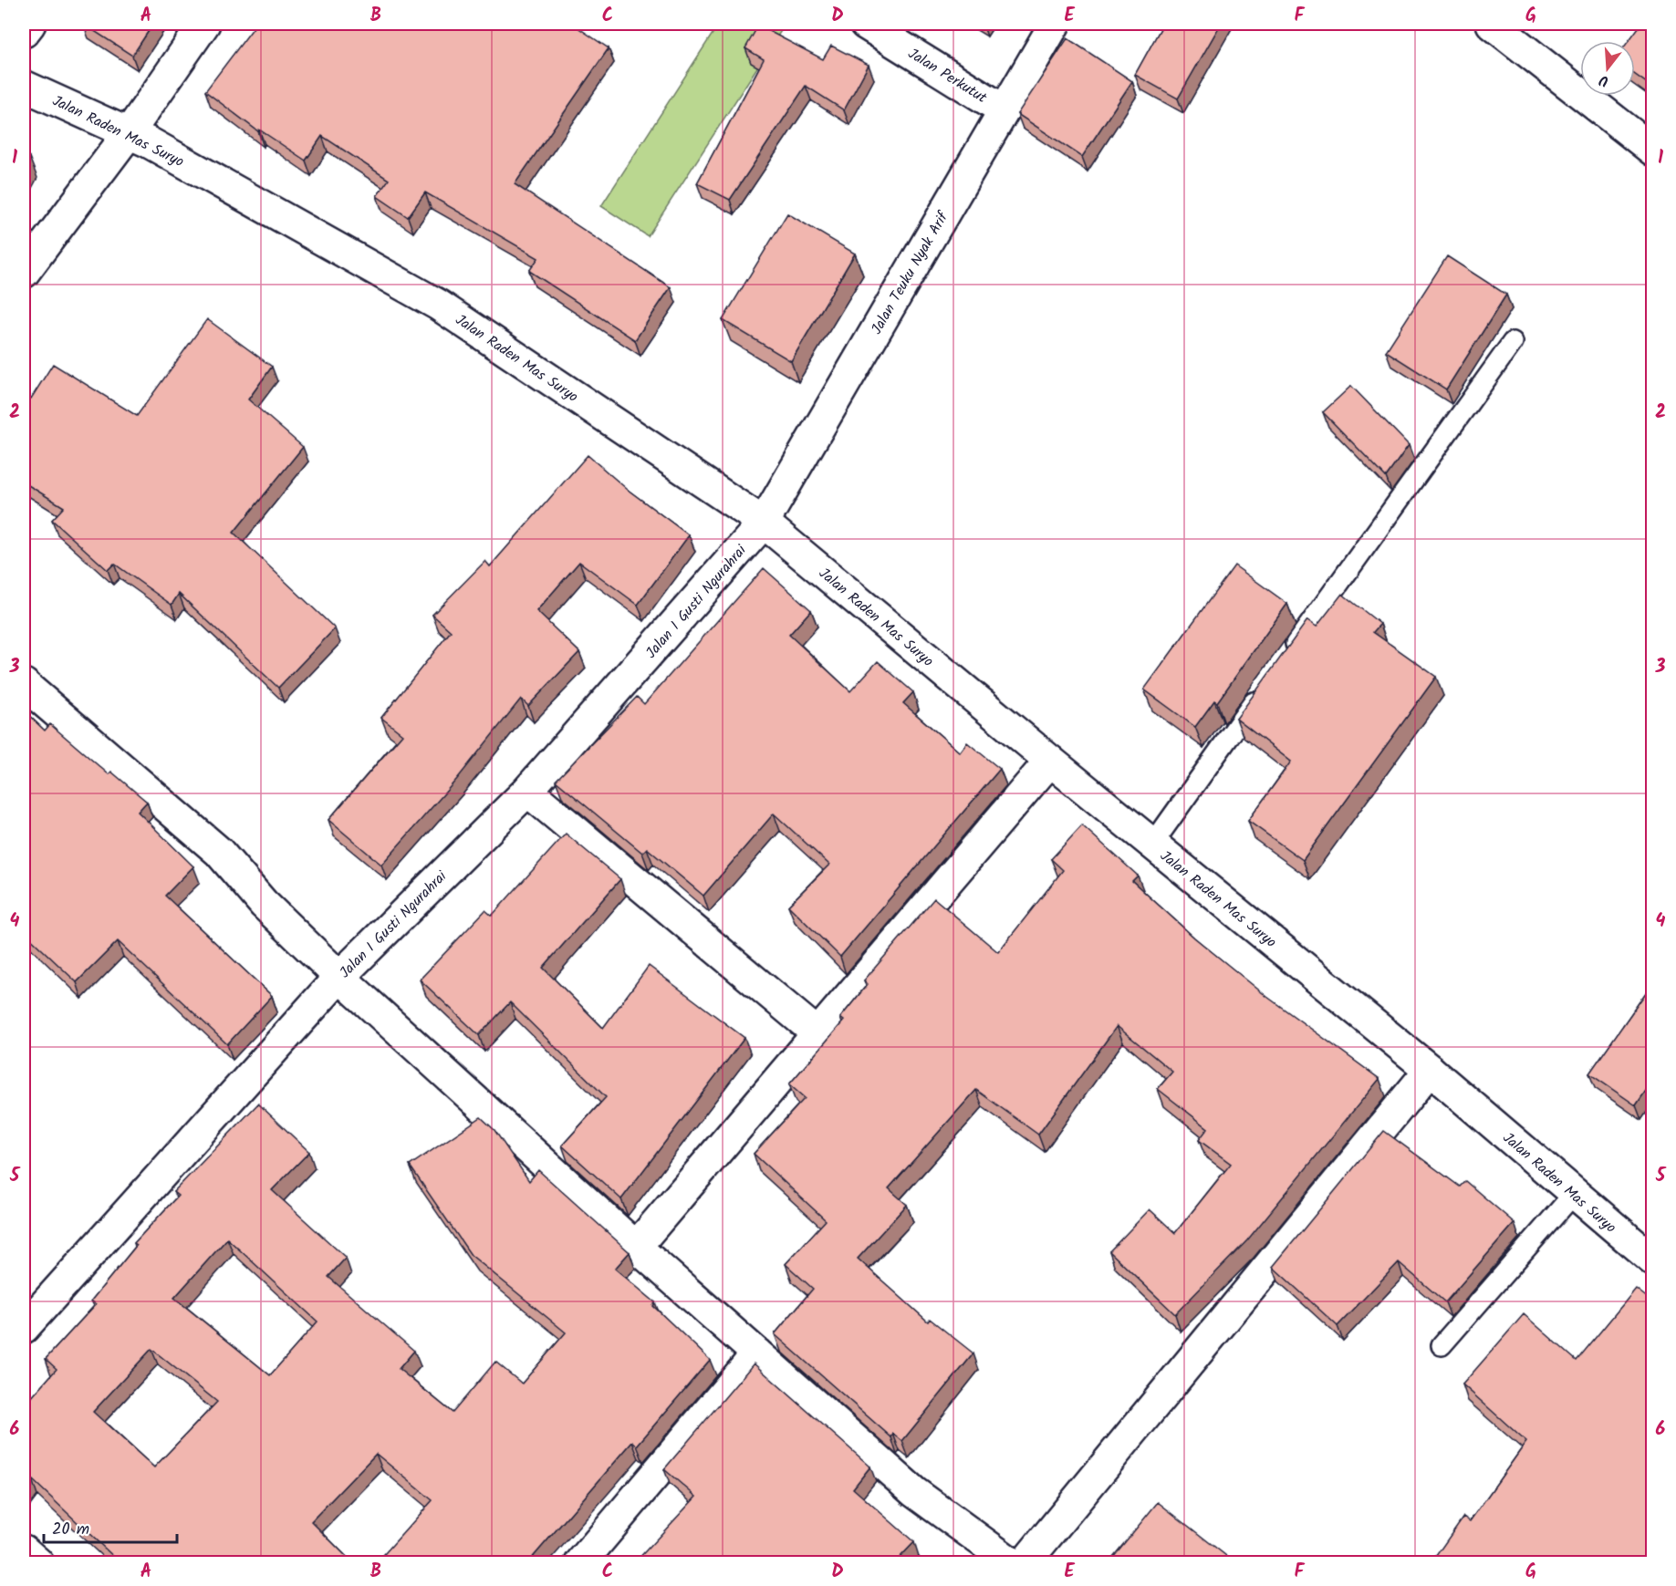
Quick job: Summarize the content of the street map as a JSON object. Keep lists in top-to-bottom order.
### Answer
{
  "streets": {
    "street": [
      "Jalan Perkutut",
      "Jalan Raden Mas Suryo",
      "Jalan Teuku Nyak Arif",
      "Jalan I Gusti Ngurahrai"
    ]
  },
  "crossings": [
    ["Jalan Perkutut", "Jalan Teuku Nyak Arif"],
    ["Jalan Raden Mas Suryo", "Jalan Teuku Nyak Arif"],
    ["Jalan Raden Mas Suryo", "Jalan I Gusti Ngurahrai"],
    ["Jalan Teuku Nyak Arif", "Jalan I Gusti Ngurahrai"]
  ],
  "scale_bar": "20 m",
  "north": "bottom",
  "grid": {
    "columns": [
      "A",
      "B",
      "C",
      "D",
      "E",
      "F",
      "G"
    ],
    "rows": [
      "1",
      "2",
      "3",
      "4",
      "5",
      "6"
    ]
  }
}
